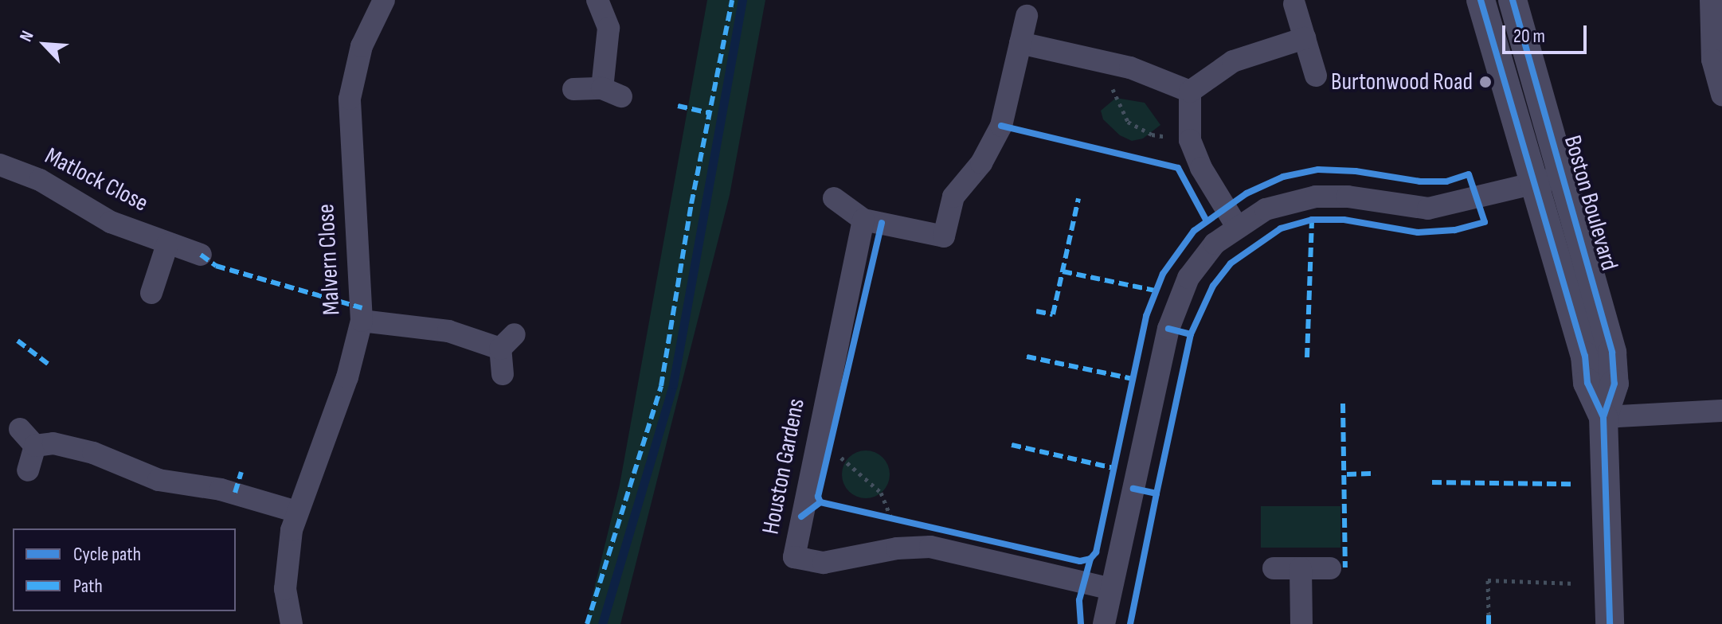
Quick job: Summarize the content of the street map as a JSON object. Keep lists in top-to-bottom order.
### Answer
{
  "streets": {
    "street": [
      "Matlock Close",
      "Boston Boulevard",
      "Malvern Close",
      "Houston Gardens"
    ]
  },
  "places": ["Burtonwood Road"],
  "legend": ["Cycle path", "Path"],
  "scale_bar": "20 m",
  "north": "top left"
}
